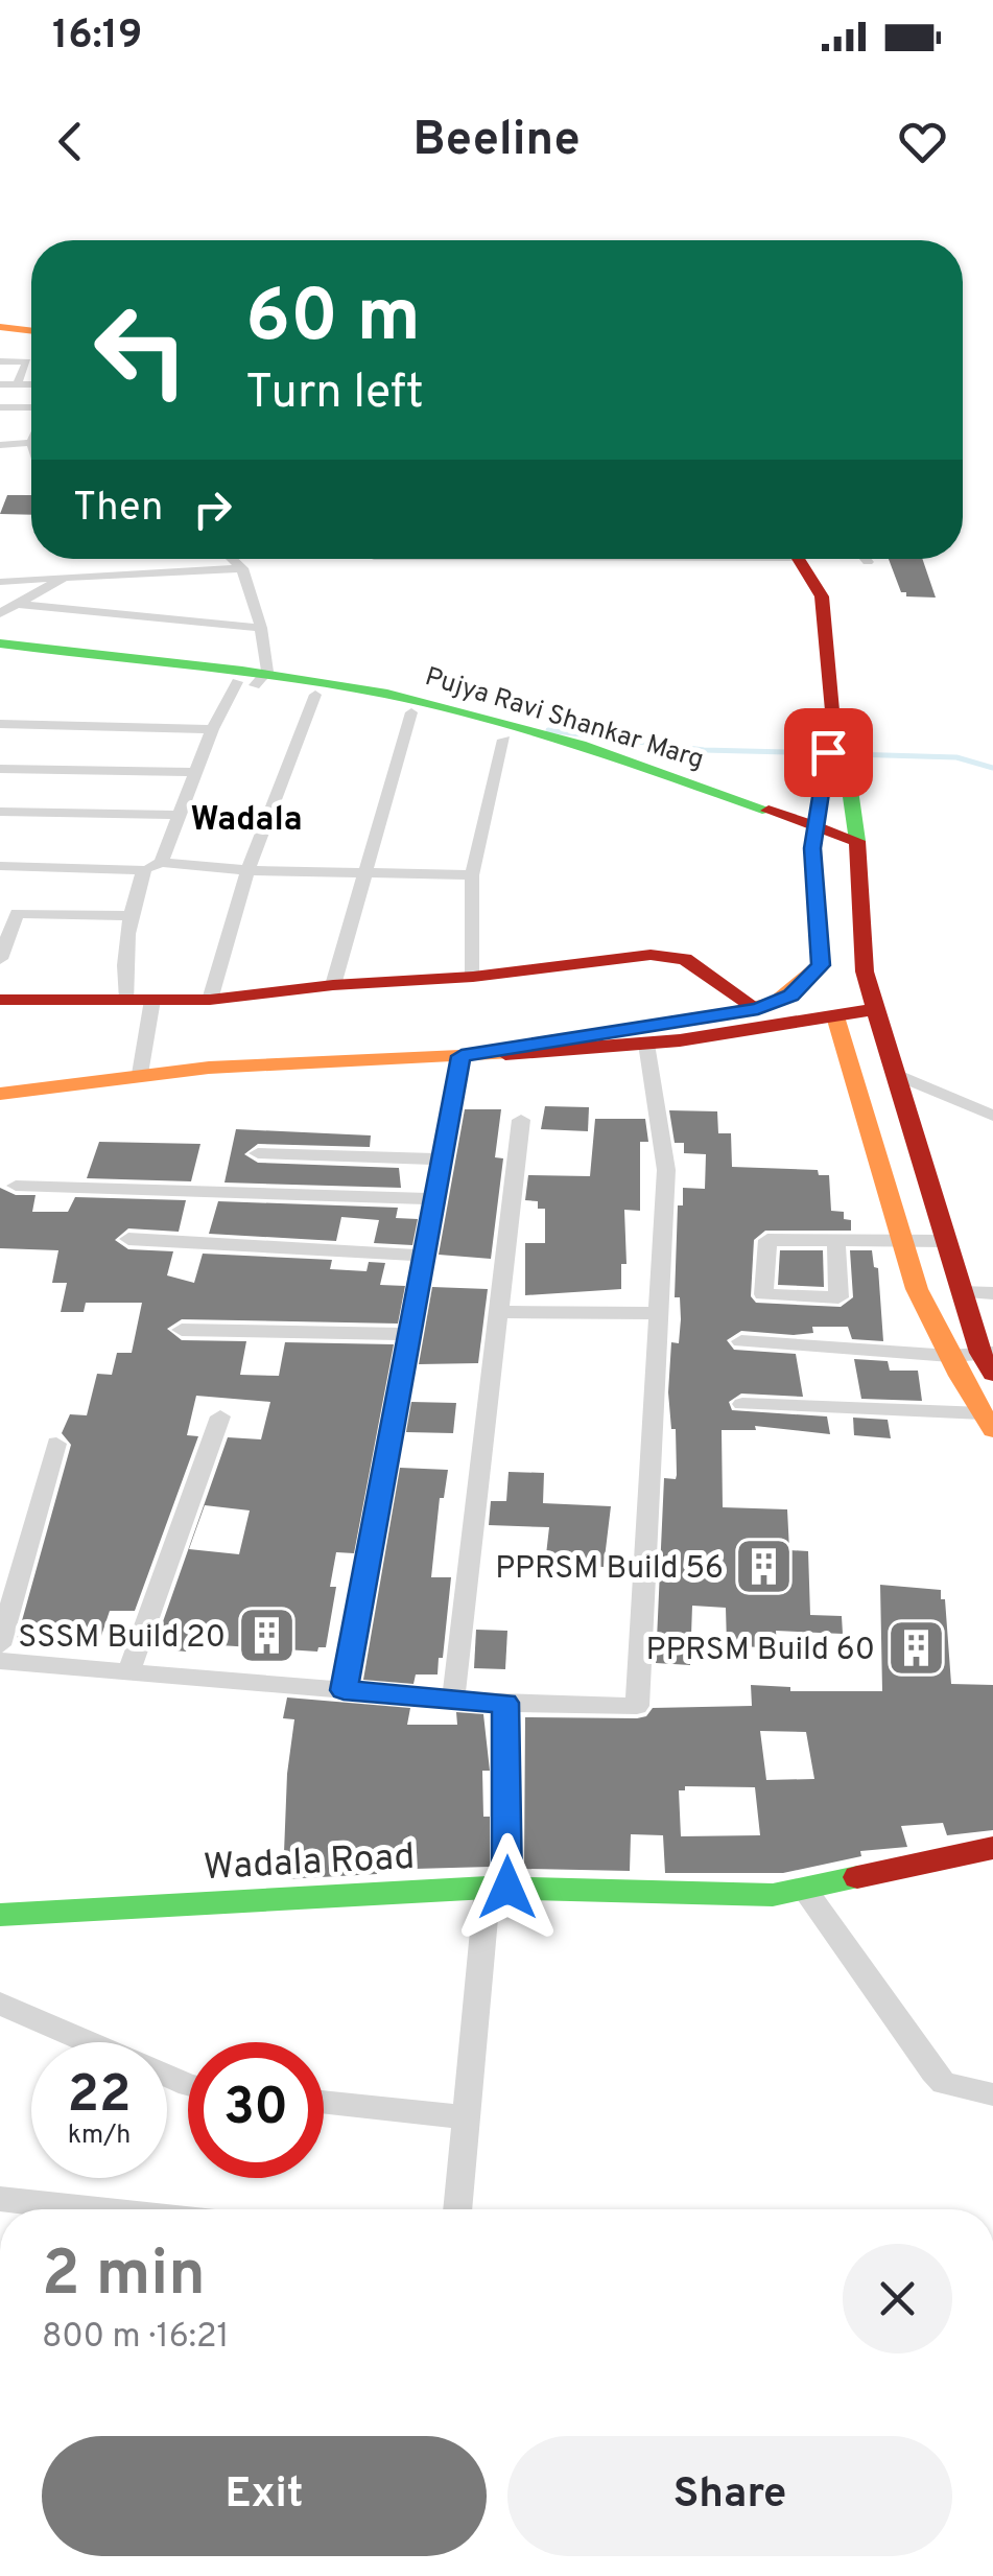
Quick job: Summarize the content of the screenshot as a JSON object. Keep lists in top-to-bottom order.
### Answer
{
  "streets": {
    "main road": ["Pujya Ravi Shankar Marg", "Wadala Road"]
  },
  "districts": ["Wadala"],
  "places": {
    "building": ["PPRSM Build 56", "SSSM Build 20", "PPRSM Build 60"]
  },
  "page": {
    "status": "16:19",
    "header": "Beeline",
    "turn": ["60 m", "Turn left"],
    "then": "Then",
    "speed": "22 km/h",
    "limit": "30",
    "heading": ["2 min", "800 m · 16:21"],
    "buttons": ["Exit", "Share"]
  }
}
